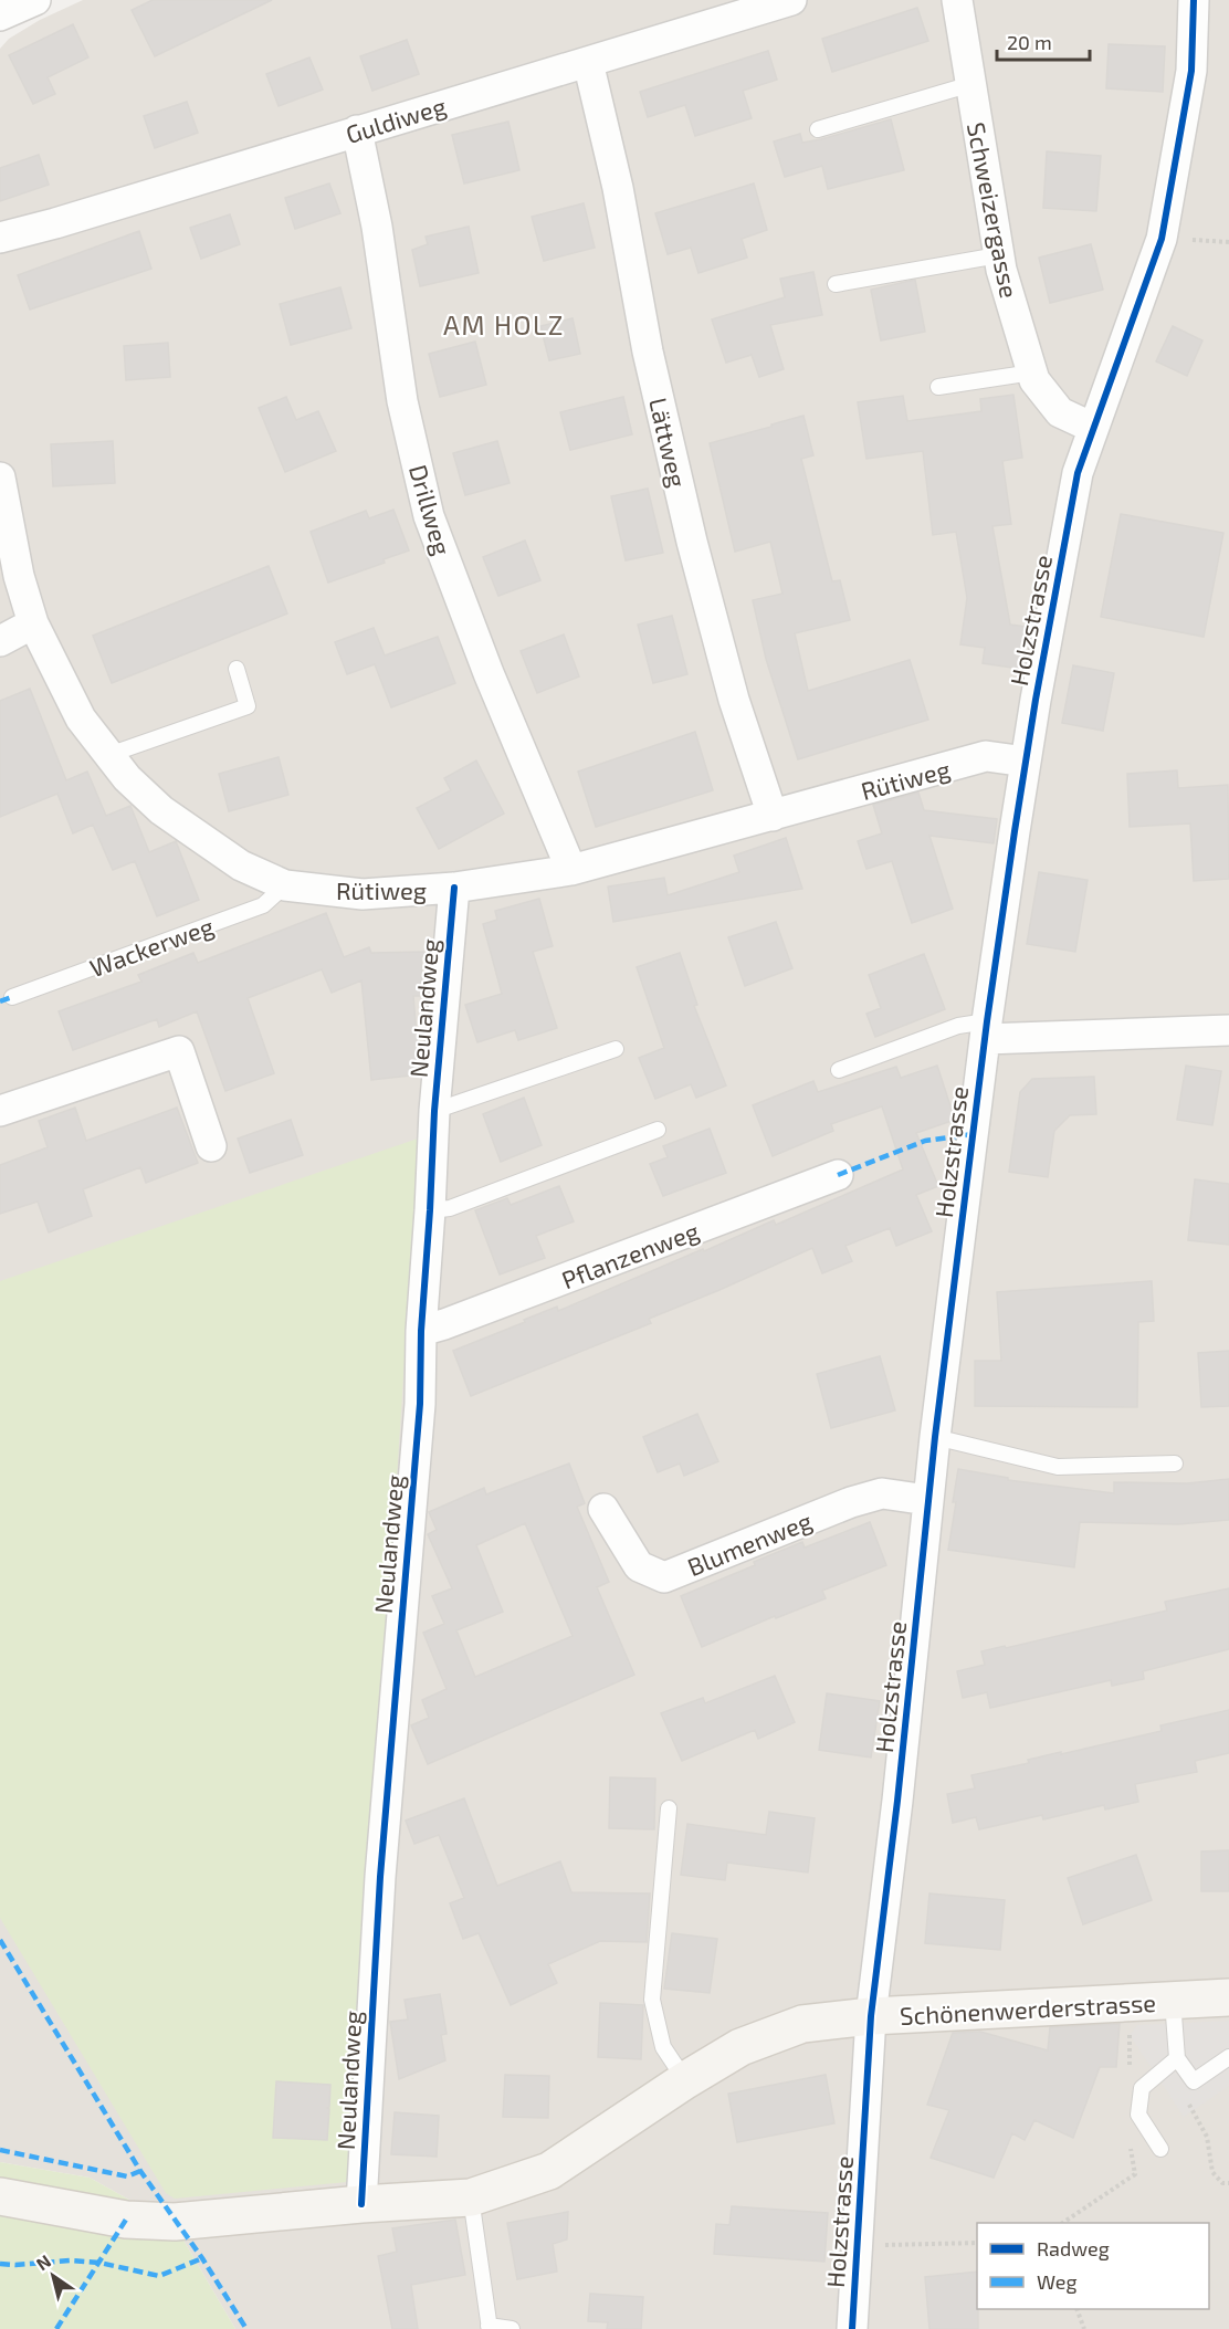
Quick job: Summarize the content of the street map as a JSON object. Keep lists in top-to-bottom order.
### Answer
{
  "streets": {
    "street": [
      "Guldiweg",
      "Schweizergasse",
      "Lättweg",
      "Drillweg",
      "Holzstrasse",
      "Rütiweg",
      "Neulandweg",
      "Pflanzenweg",
      "Blumenweg",
      "Schönenwerderstrasse"
    ],
    "lane": ["Wackerweg"]
  },
  "crossings": [
    ["Guldiweg", "Lättweg"],
    ["Guldiweg", "Drillweg"],
    ["Schweizergasse", "Holzstrasse"],
    ["Lättweg", "Rütiweg"],
    ["Drillweg", "Rütiweg"],
    ["Holzstrasse", "Rütiweg"],
    ["Holzstrasse", "Blumenweg"],
    ["Holzstrasse", "Schönenwerderstrasse"],
    ["Rütiweg", "Wackerweg"],
    ["Rütiweg", "Neulandweg"],
    ["Neulandweg", "Pflanzenweg"],
    ["Neulandweg", "Schönenwerderstrasse"]
  ],
  "districts": ["AM HOLZ"],
  "legend": ["Radweg", "Weg"],
  "scale_bar": "20 m",
  "north": "top left"
}
